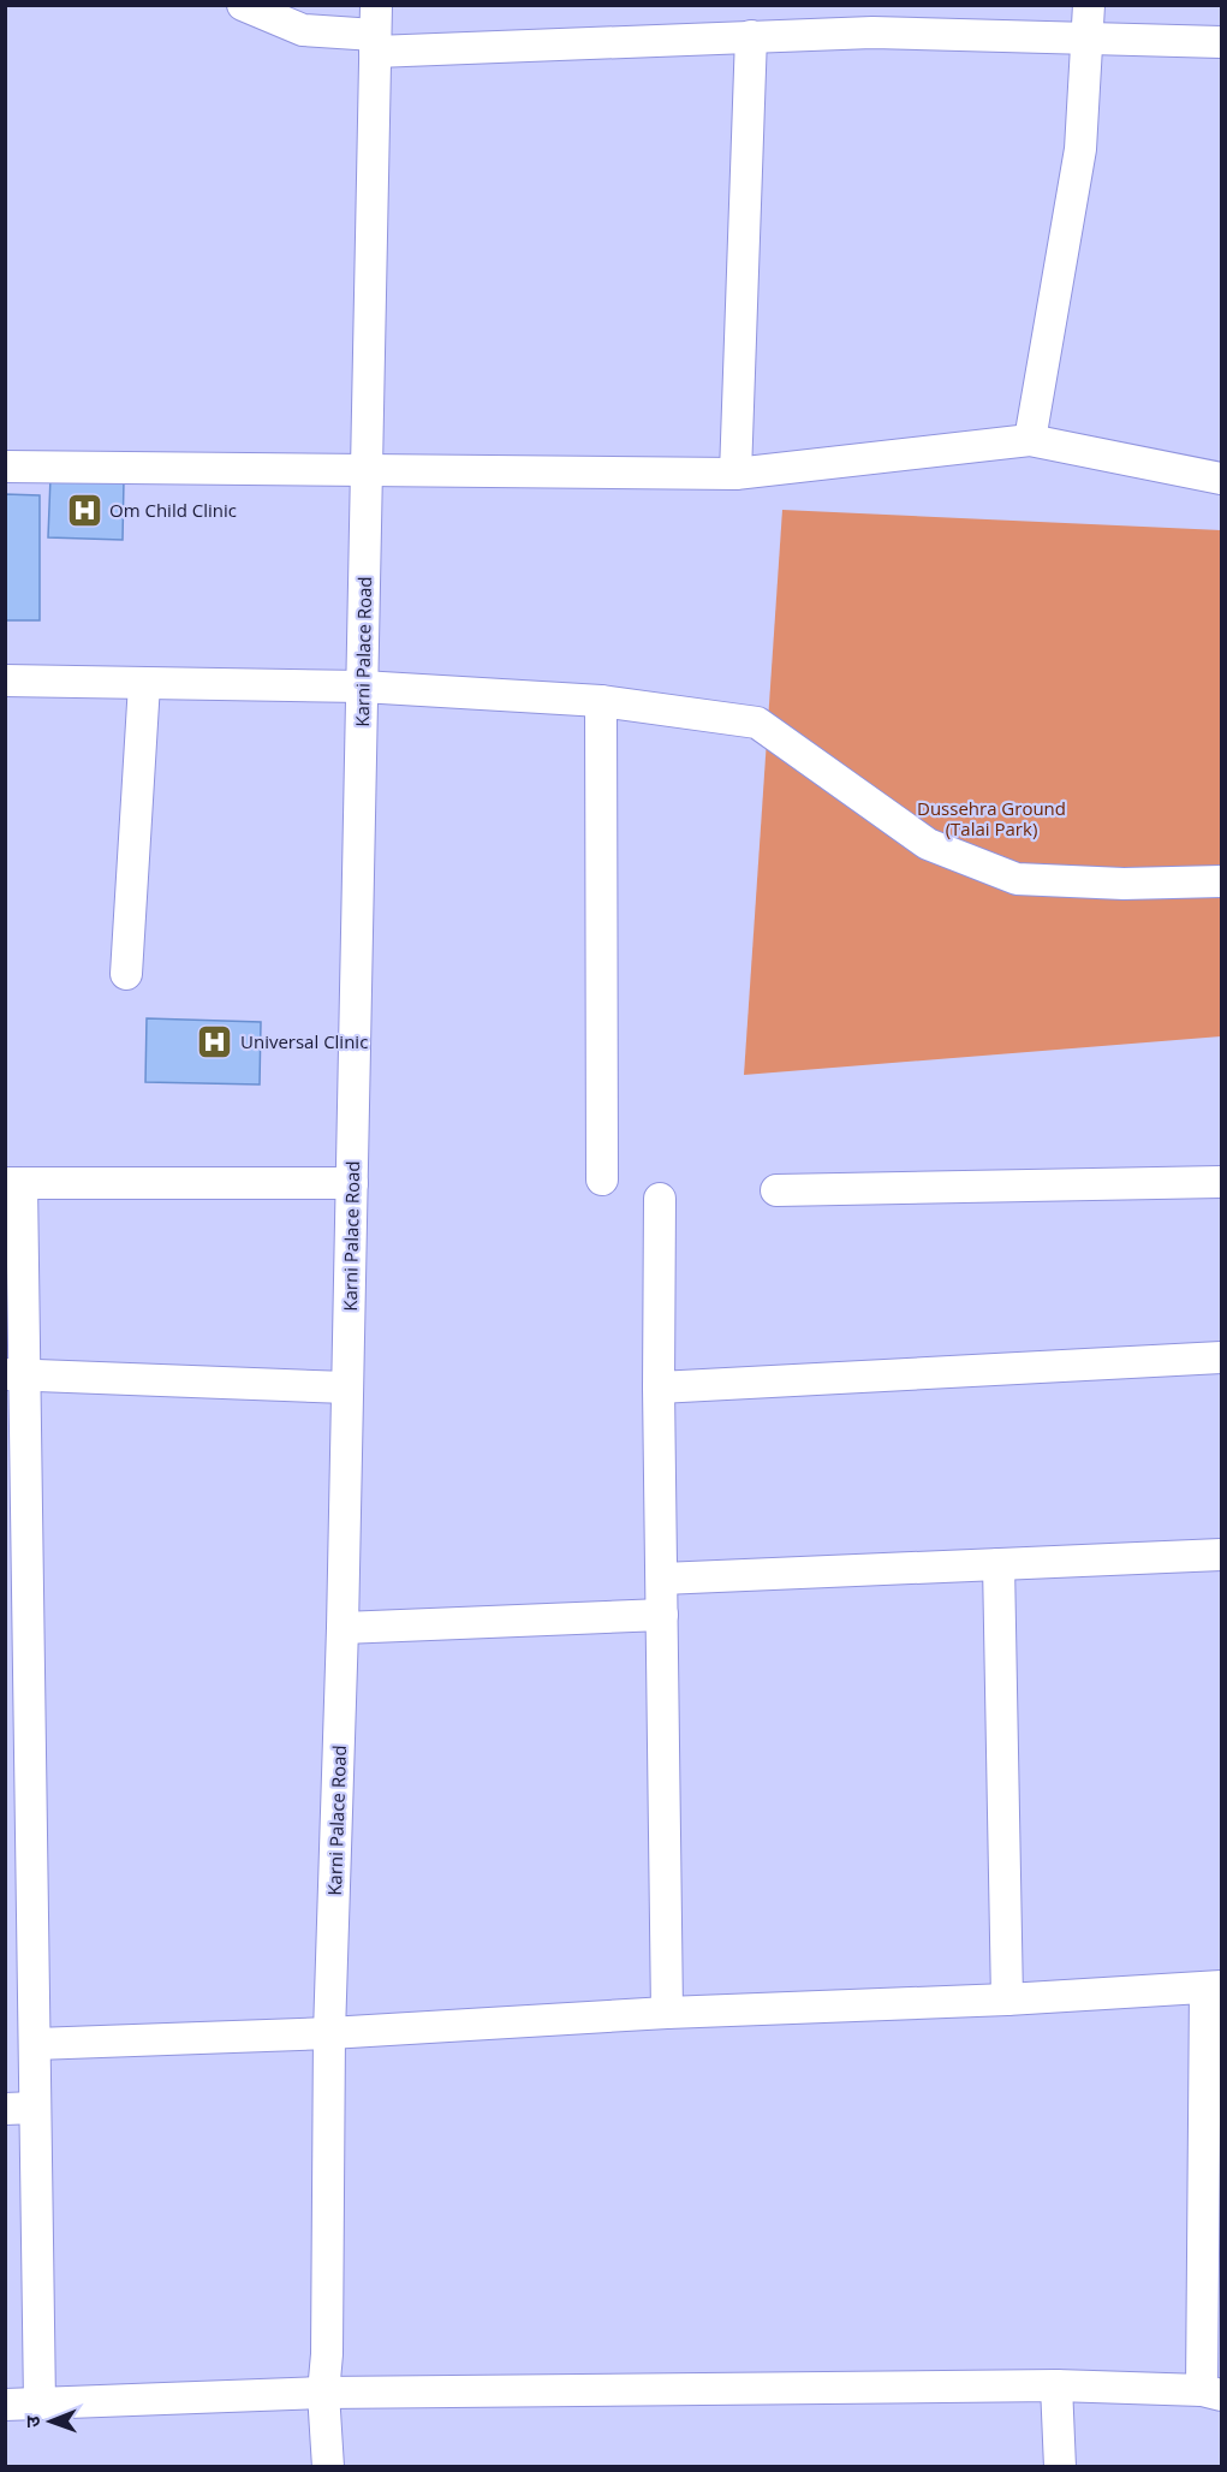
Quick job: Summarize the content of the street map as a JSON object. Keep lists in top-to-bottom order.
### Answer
{
  "streets": {
    "street": ["Karni Palace Road"]
  },
  "parks": ["Dussehra Ground (Talai Park)"],
  "places": {
    "hospital": ["Om Child Clinic", "Universal Clinic"]
  },
  "north": "left"
}
